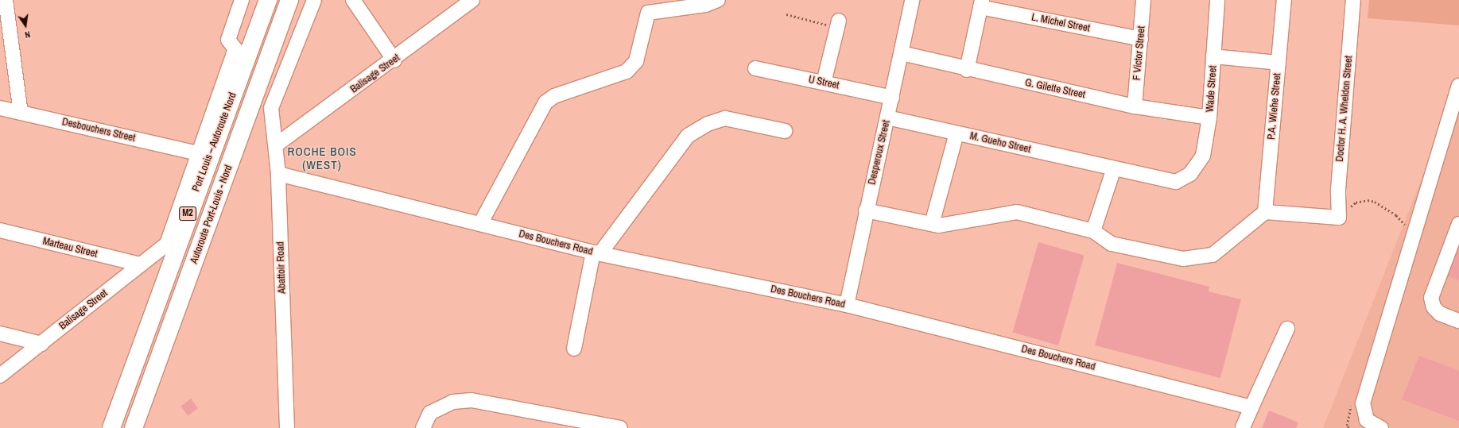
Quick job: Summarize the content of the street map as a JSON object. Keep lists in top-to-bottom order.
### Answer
{
  "streets": {
    "highway": ["Port Louis – Autoroute Nord", "M2", "Autoroute Port-Louis - Nord"],
    "street": [
      "L. Michel Street",
      "F Victor Street",
      "Balisage Street",
      "U Street",
      "G. Gilette Street",
      "Wade Street",
      "P.A. Wiehe Street",
      "Doctor H. A. Wheldon Street",
      "Desbouchers Street",
      "M. Gueho Street",
      "Desperoux Street",
      "Des Bouchers Road",
      "Marteau Street",
      "Abattoir Road"
    ]
  },
  "crossings": [
    ["L. Michel Street", "F Victor Street"],
    ["F Victor Street", "G. Gilette Street"],
    ["Balisage Street", "Desbouchers Street"],
    ["Balisage Street", "Marteau Street"],
    ["Balisage Street", "Abattoir Road"],
    ["U Street", "Desperoux Street"],
    ["G. Gilette Street", "Wade Street"],
    ["G. Gilette Street", "Desperoux Street"],
    ["Wade Street", "M. Gueho Street"],
    ["M. Gueho Street", "Desperoux Street"],
    ["Desperoux Street", "Des Bouchers Road"],
    ["Des Bouchers Road", "Abattoir Road"]
  ],
  "districts": ["ROCHE BOIS (WEST)"],
  "north": "bottom"
}
